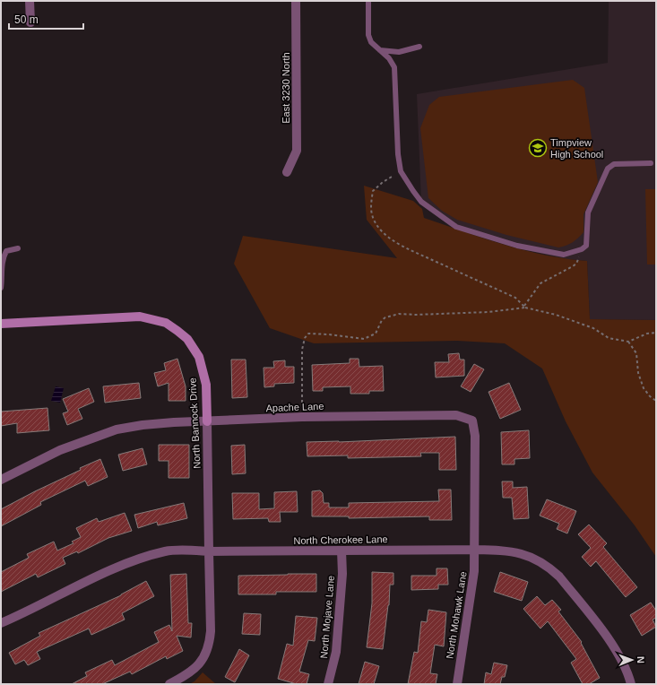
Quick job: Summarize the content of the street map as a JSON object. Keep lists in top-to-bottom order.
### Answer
{
  "streets": {
    "street": [
      "East 3230 North",
      "Apache Lane",
      "North Bannock Drive",
      "North Cherokee Lane",
      "North Mohawk Lane",
      "North Mojave Lane"
    ]
  },
  "crossings": [
    ["Apache Lane", "North Bannock Drive"],
    ["Apache Lane", "North Cherokee Lane"],
    ["Apache Lane", "North Mohawk Lane"],
    ["North Bannock Drive", "North Cherokee Lane"],
    ["North Cherokee Lane", "North Mohawk Lane"],
    ["North Cherokee Lane", "North Mojave Lane"]
  ],
  "places": {
    "school or university": ["Timpview High School"]
  },
  "scale_bar": "50 m",
  "north": "right"
}
